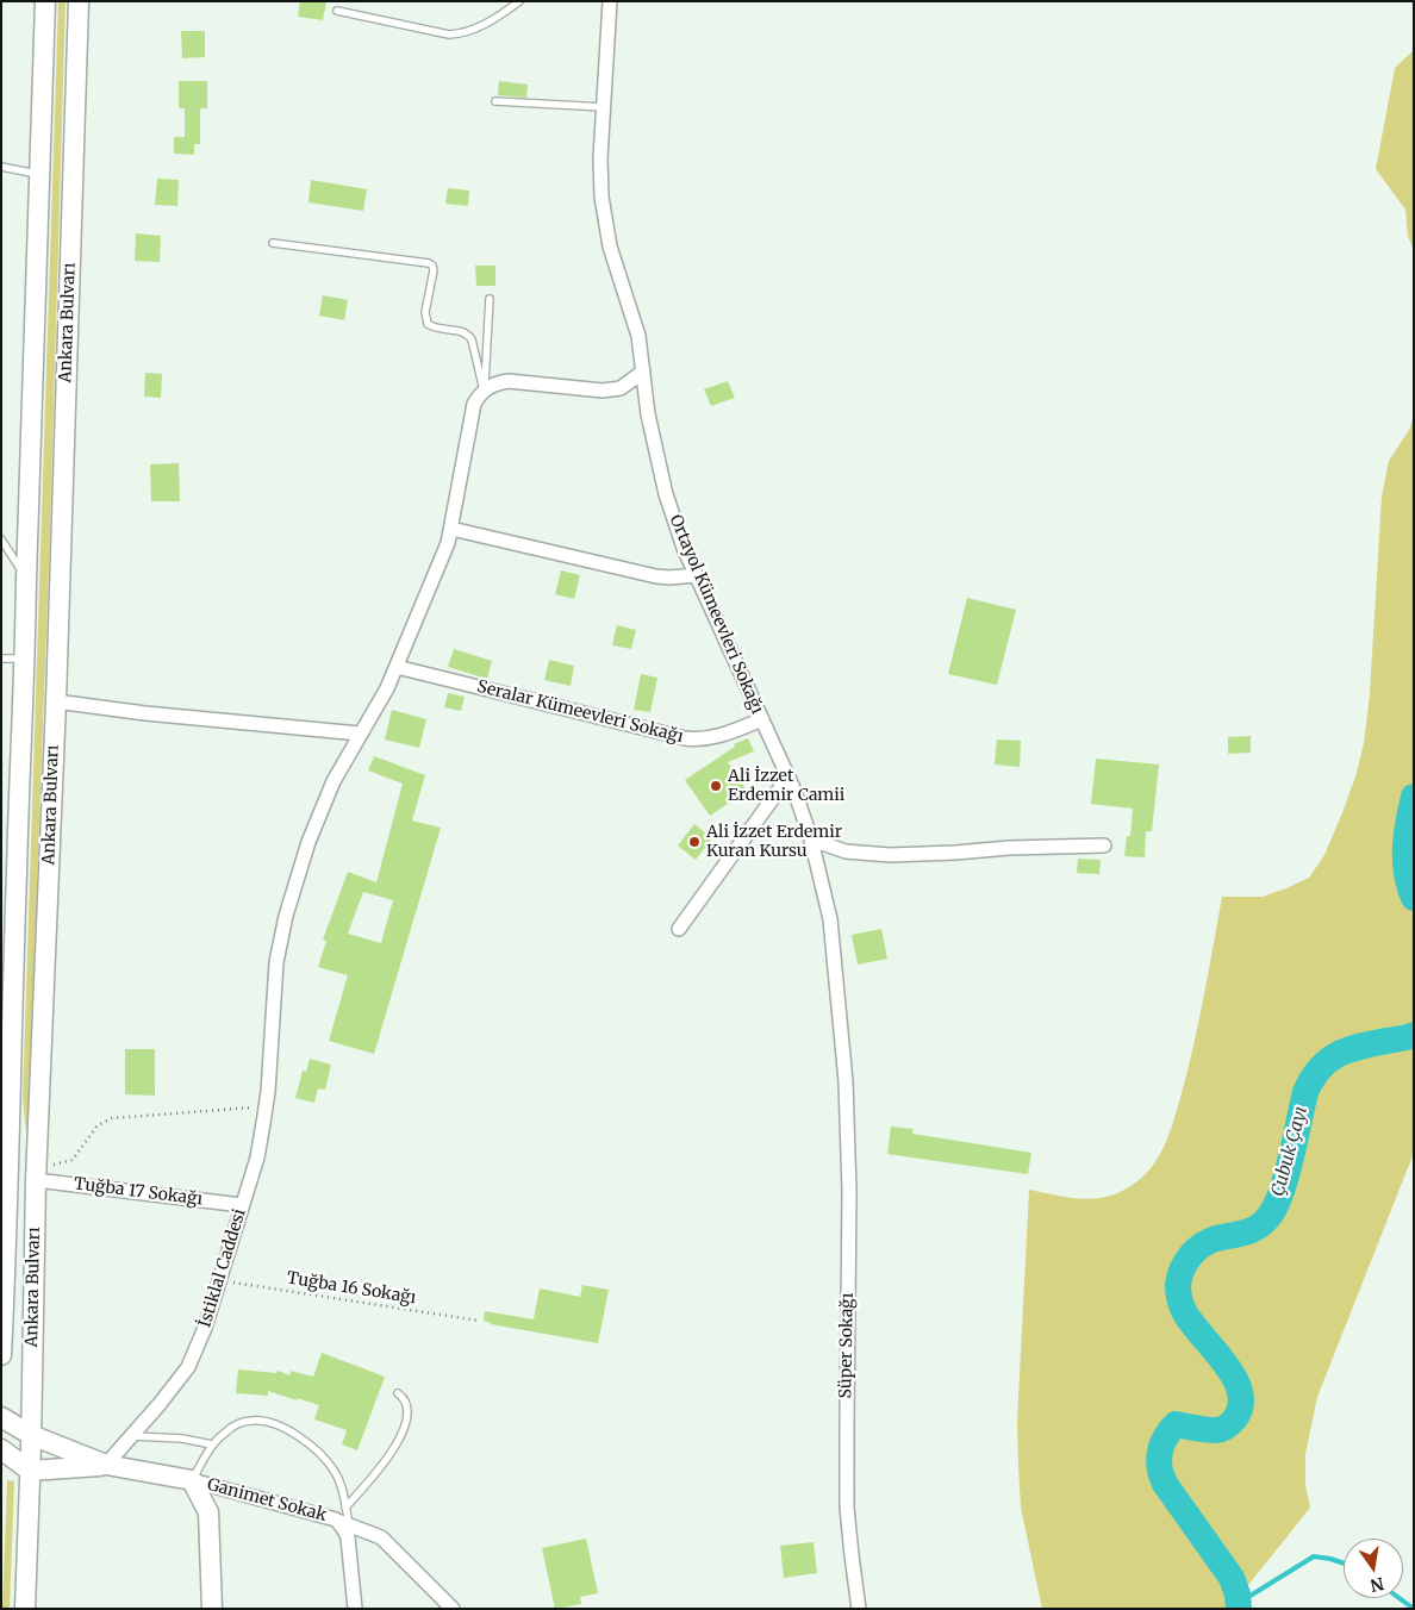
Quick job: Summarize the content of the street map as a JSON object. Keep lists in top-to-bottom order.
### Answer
{
  "streets": {
    "main road": ["Ankara Bulvarı", "Ganimet Sokak"],
    "street": [
      "Ortayol Kümeevleri Sokağı",
      "Seralar Kümeevleri Sokağı",
      "Tuğba 17 Sokağı",
      "İstiklal Caddesi",
      "Süper Sokağı"
    ],
    "path": ["Tuğba 16 Sokağı"]
  },
  "crossings": [
    ["Ankara Bulvarı", "Tuğba 17 Sokağı"],
    ["Ankara Bulvarı", "Ganimet Sokak"],
    ["Ortayol Kümeevleri Sokağı", "Seralar Kümeevleri Sokağı"],
    ["Ortayol Kümeevleri Sokağı", "Süper Sokağı"],
    ["Tuğba 17 Sokağı", "İstiklal Caddesi"],
    ["İstiklal Caddesi", "Tuğba 16 Sokağı"],
    ["İstiklal Caddesi", "Ganimet Sokak"]
  ],
  "water": ["Çubuk Çayı"],
  "places": ["Ali İzzet Erdemir Camii", "Ali İzzet Erdemir Kuran Kursu"],
  "north": "bottom"
}
